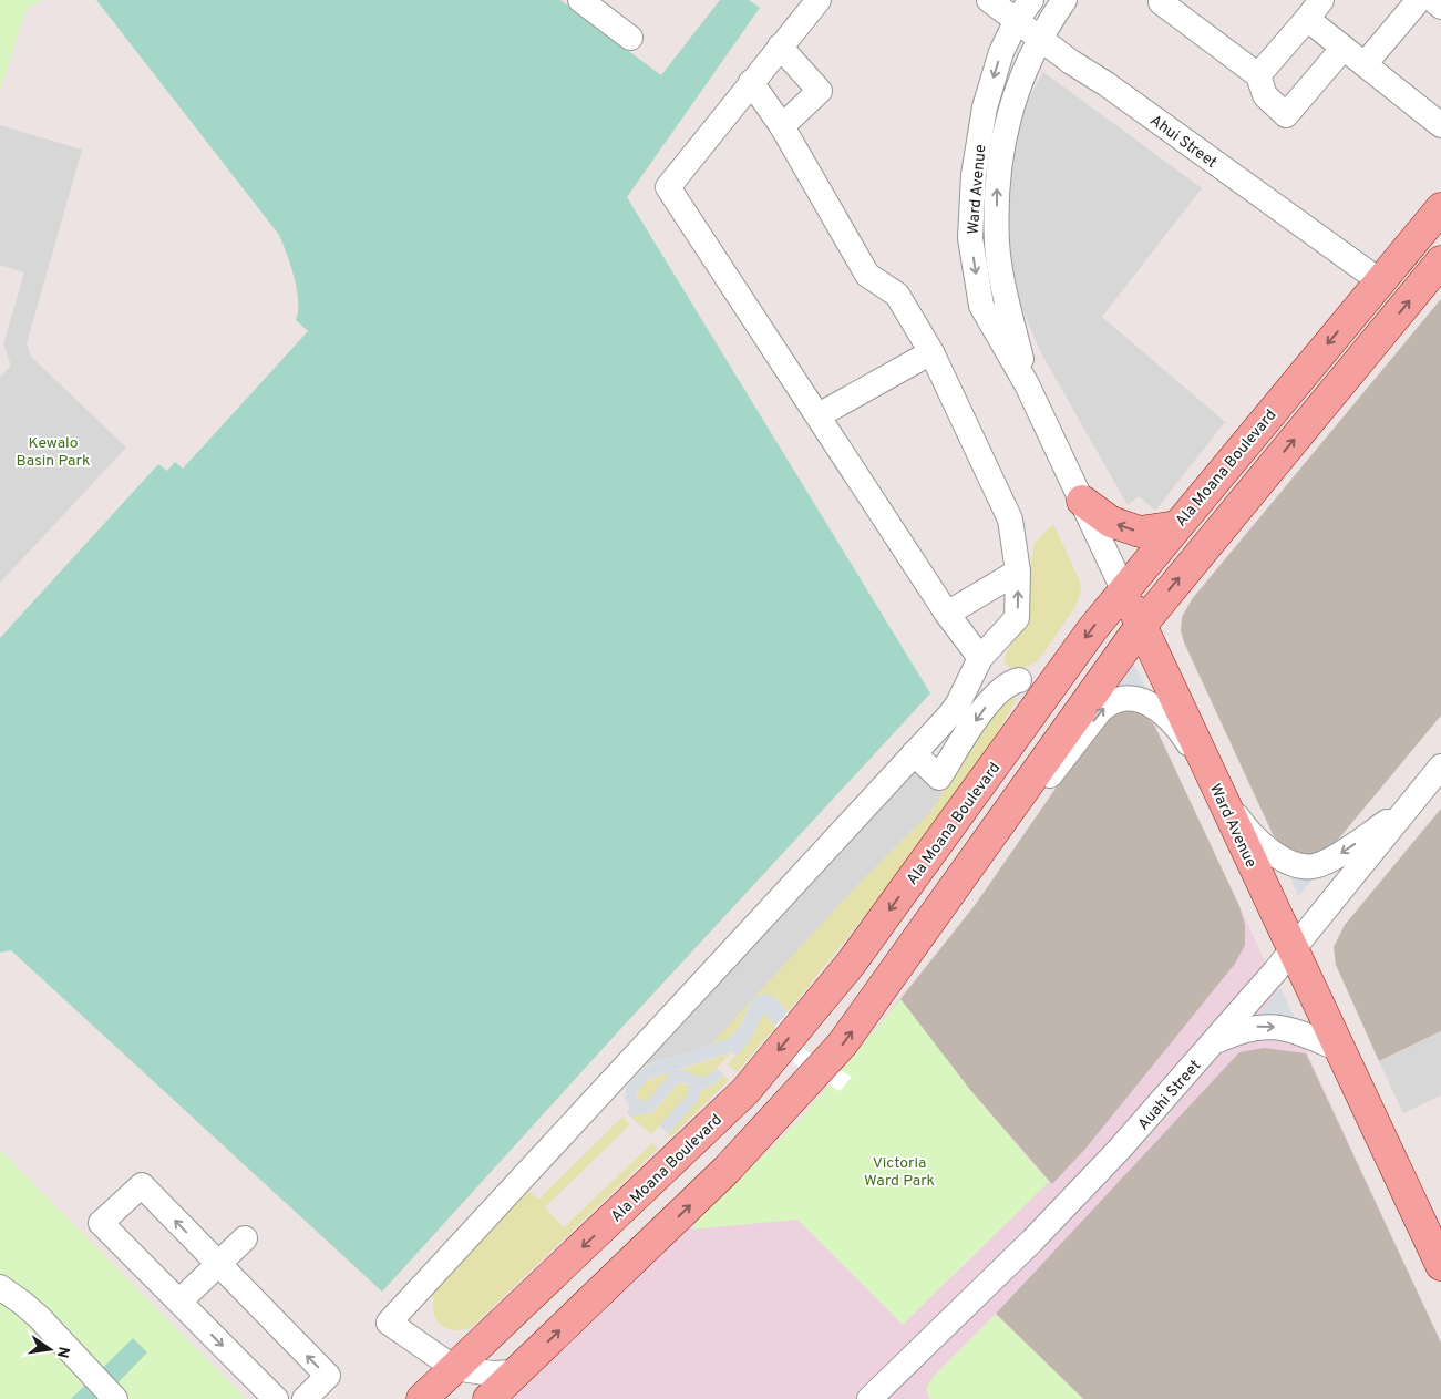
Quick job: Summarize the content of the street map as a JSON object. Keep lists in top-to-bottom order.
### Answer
{
  "streets": {
    "main road": ["Ward Avenue", "Ala Moana Boulevard"],
    "street": ["Ahui Street", "Auahi Street"]
  },
  "crossings": [
    ["Ahui Street", "Ward Avenue"],
    ["Ahui Street", "Ala Moana Boulevard"],
    ["Ward Avenue", "Ala Moana Boulevard"],
    ["Ward Avenue", "Auahi Street"]
  ],
  "parks": ["Kewalo Basin Park", "Victoria Ward Park"],
  "north": "right"
}
